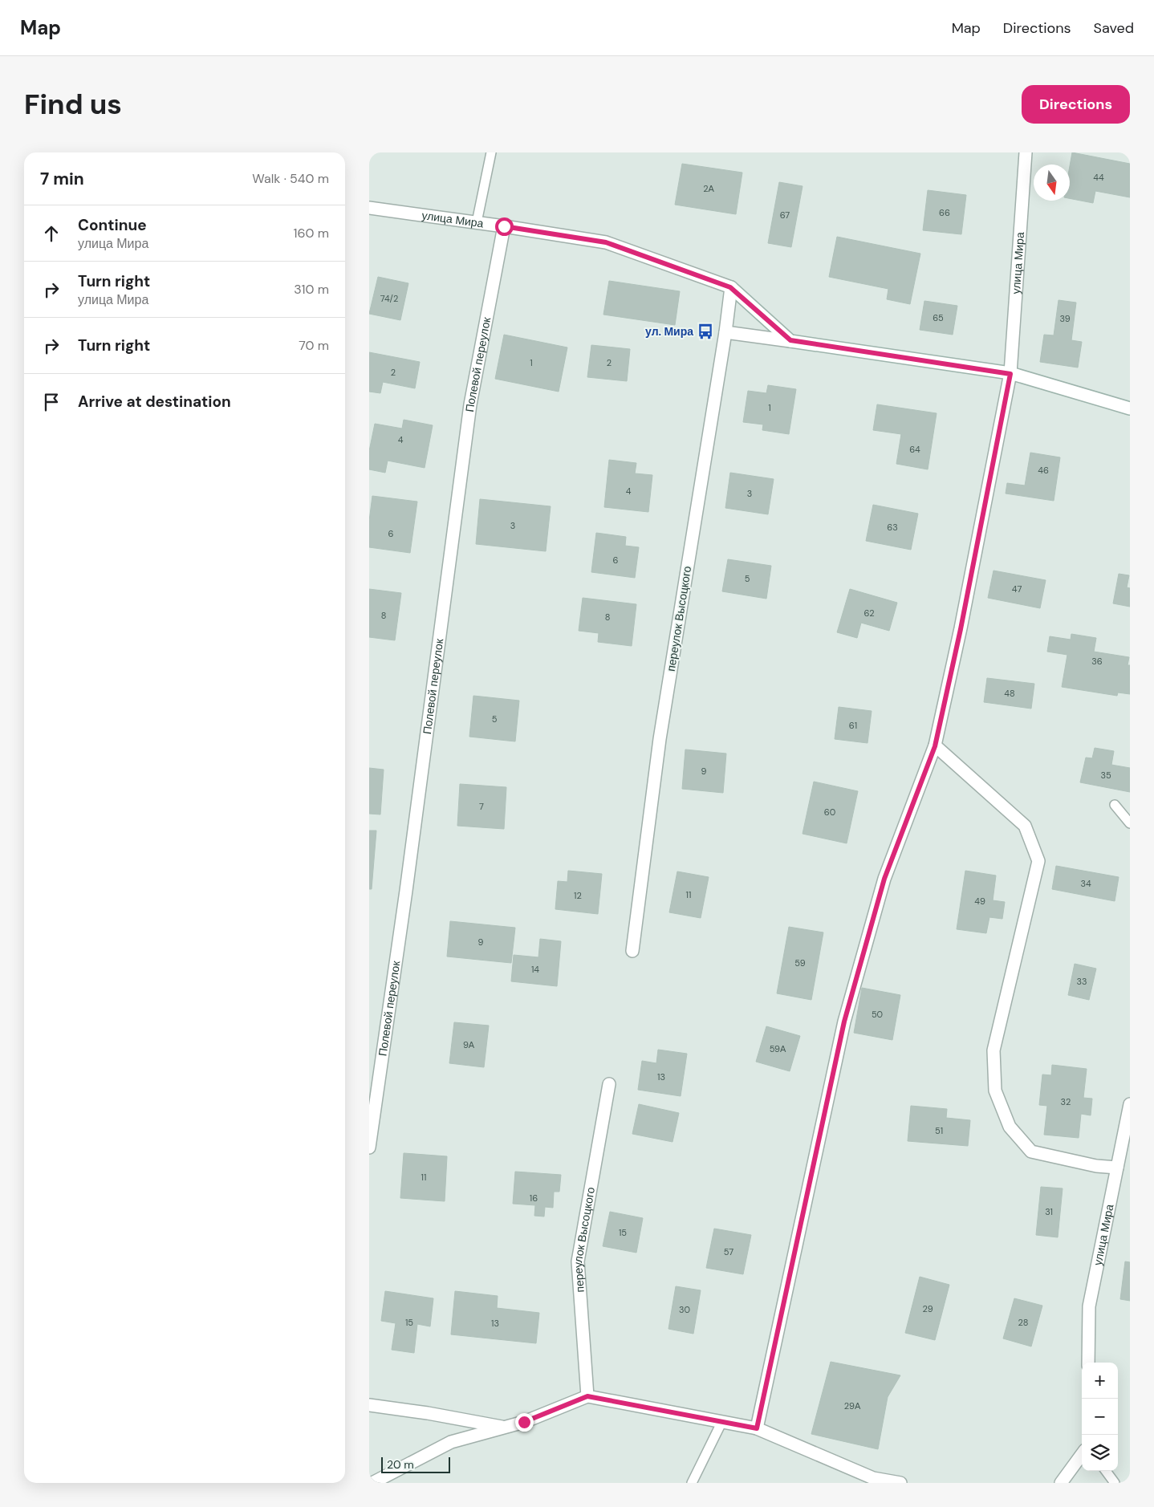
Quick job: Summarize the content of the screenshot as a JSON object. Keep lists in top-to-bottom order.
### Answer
{
  "streets": {
    "street": ["улица Мира", "Полевой переулок", "переулок Высоцкого"]
  },
  "crossings": [
    ["улица Мира", "Полевой переулок"],
    ["улица Мира", "переулок Высоцкого"]
  ],
  "places": {
    "bus stop": ["ул. Мира"]
  },
  "house_numbers": [
    "44",
    "2А",
    "66",
    "67",
    "74/2",
    "65",
    "39",
    "1",
    "2",
    "2",
    "1",
    "4",
    "64",
    "46",
    "4",
    "3",
    "3",
    "63",
    "6",
    "6",
    "5",
    "47",
    "62",
    "8",
    "8",
    "36",
    "48",
    "5",
    "61",
    "9",
    "35",
    "7",
    "60",
    "34",
    "11",
    "12",
    "49",
    "9",
    "59",
    "14",
    "33",
    "50",
    "9А",
    "59А",
    "13",
    "32",
    "51",
    "11",
    "16",
    "31",
    "15",
    "57",
    "29",
    "30",
    "15",
    "28",
    "13",
    "29А"
  ],
  "scale_bar": "20 m",
  "north": "bottom",
  "page": {
    "header": "Map",
    "nav": ["Map", "Directions", "Saved"],
    "buttons": "Directions",
    "title": "Find us",
    "heading": ["7 min", "Walk · 540 m"],
    "list": [
      ["Continue", "улица Мира", "160 m"],
      ["Turn right", "улица Мира", "310 m"],
      ["Turn right", "70 m"],
      "Arrive at destination"
    ],
    "map_buttons": ["+", "−"],
    "scale": "20 m"
  }
}
